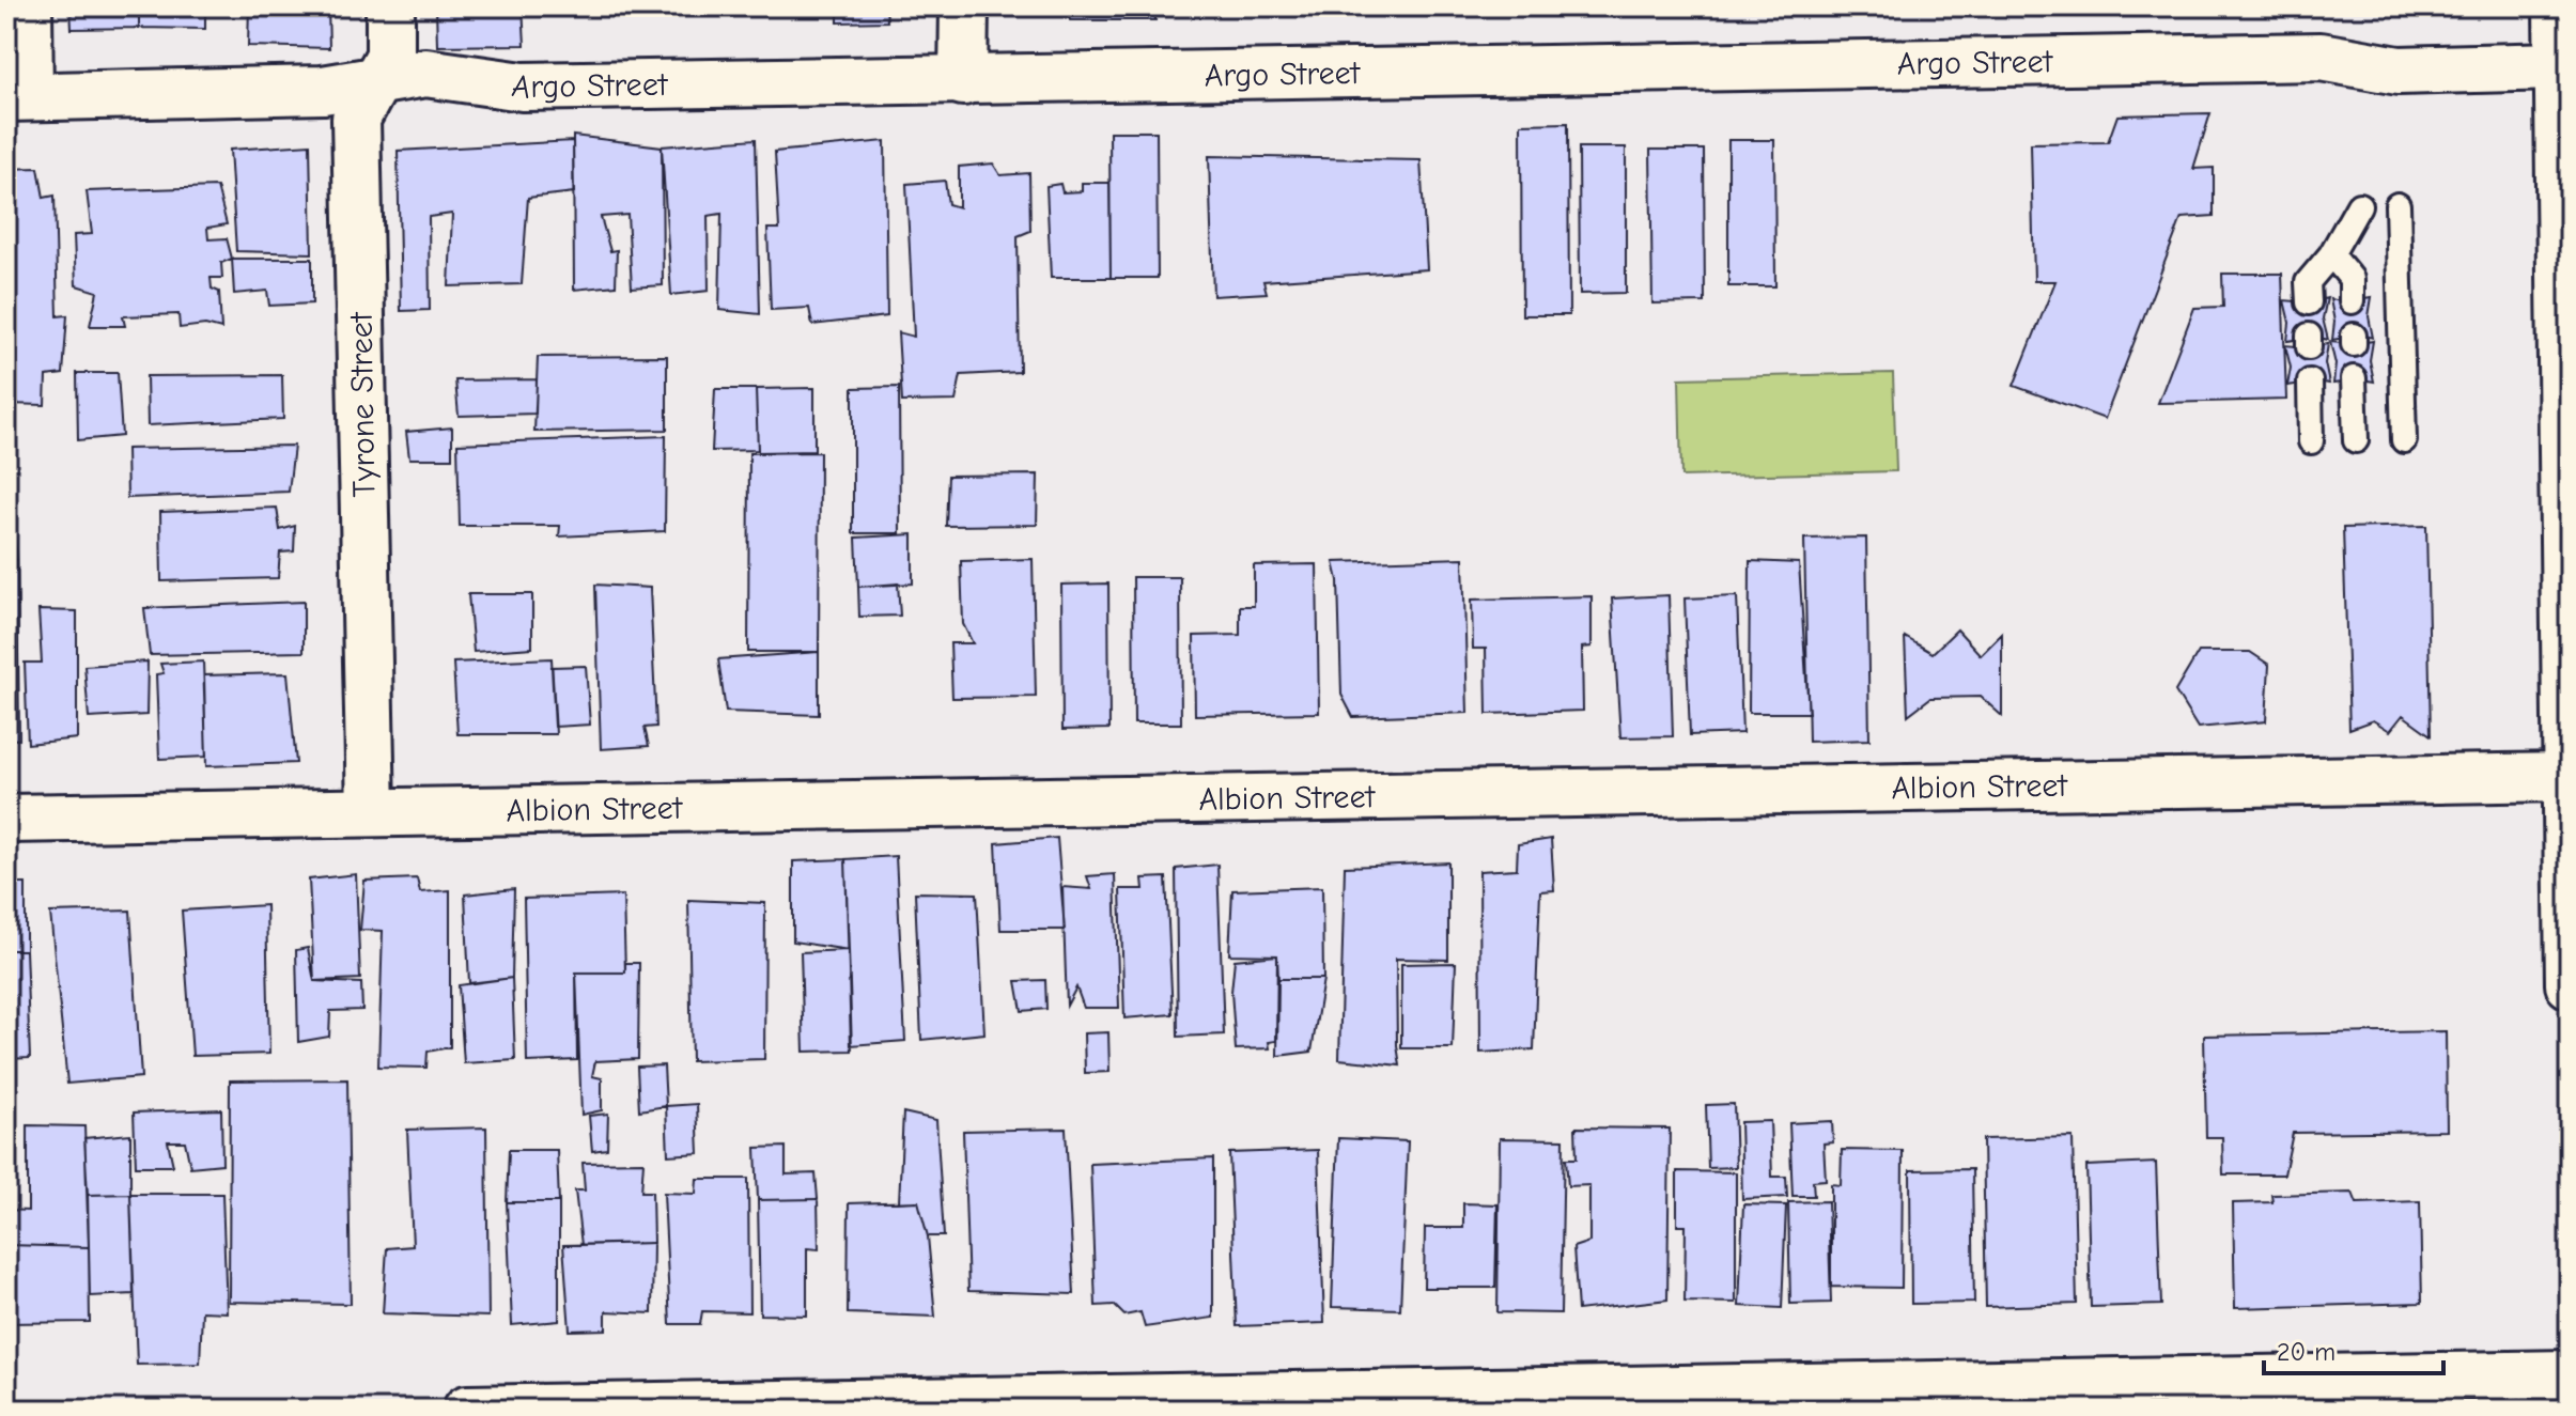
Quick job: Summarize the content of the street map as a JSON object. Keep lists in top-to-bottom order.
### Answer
{
  "streets": {
    "main road": ["Argo Street", "Tyrone Street", "Albion Street"]
  },
  "crossings": [
    ["Argo Street", "Tyrone Street"],
    ["Tyrone Street", "Albion Street"]
  ],
  "scale_bar": "20 m"
}
